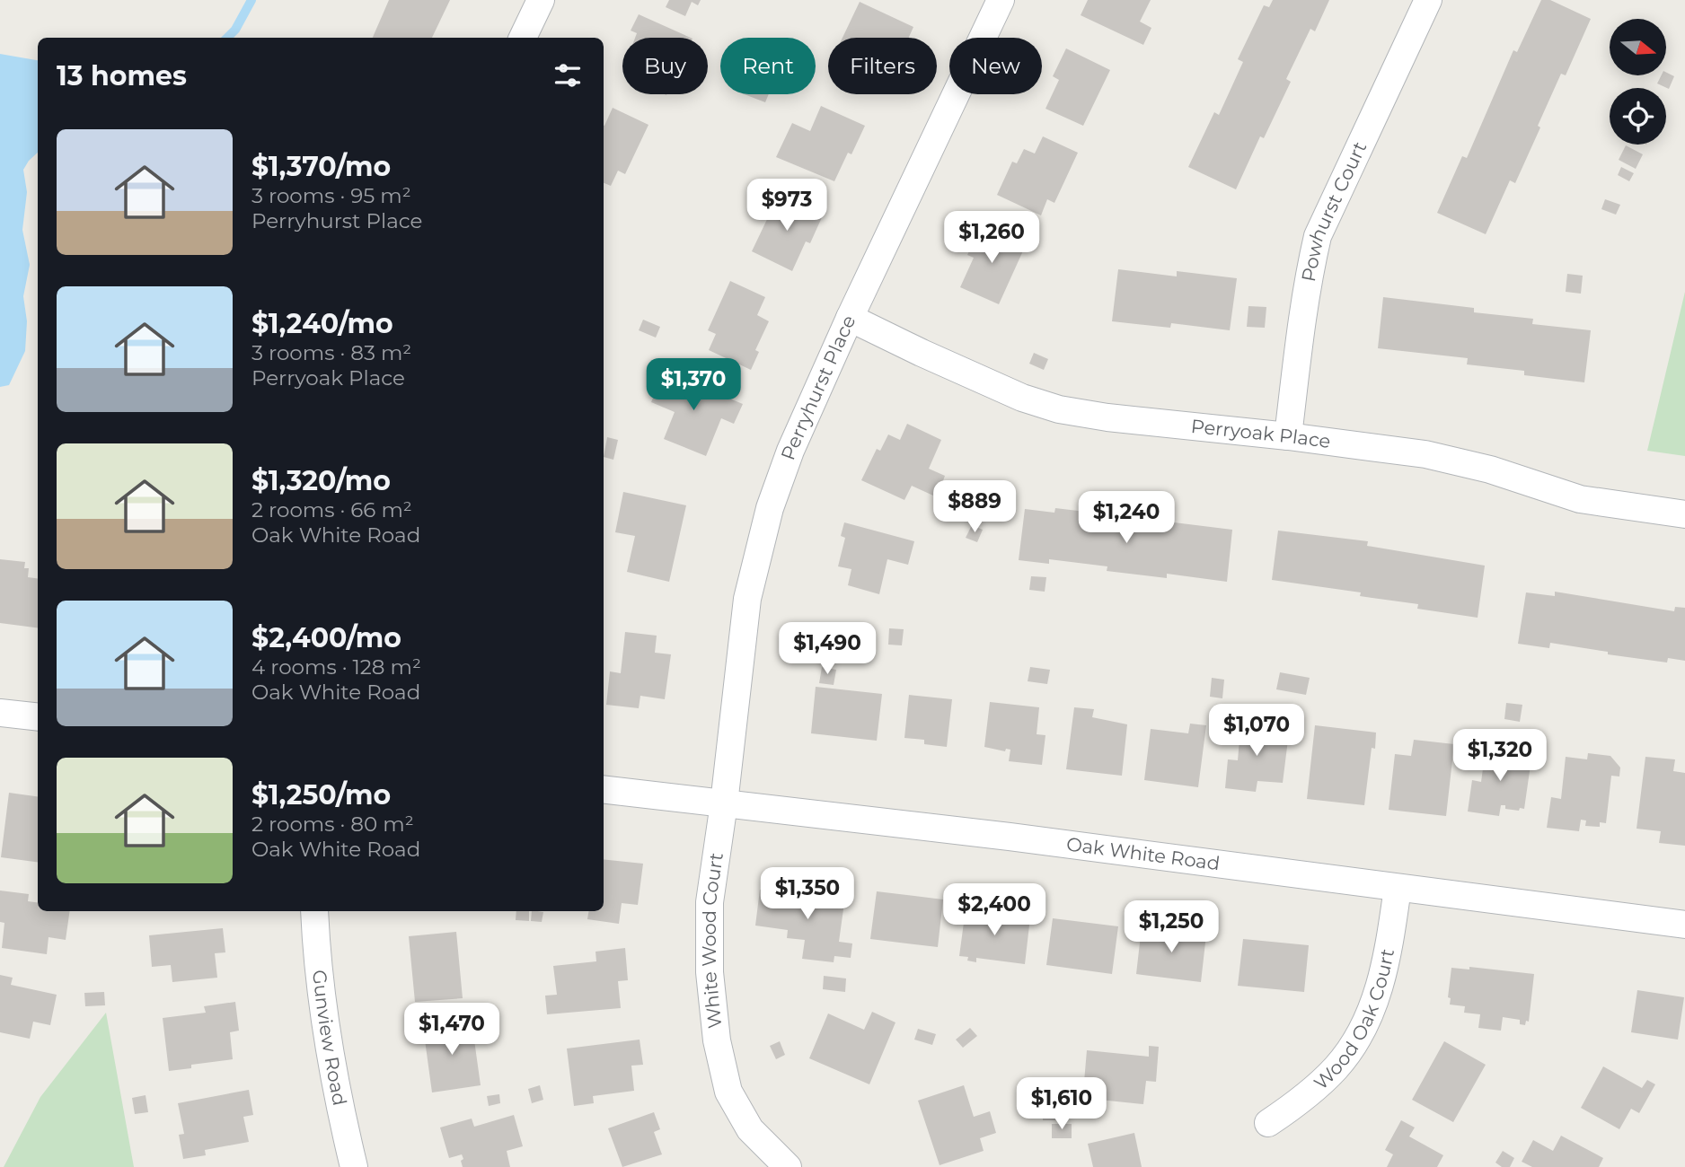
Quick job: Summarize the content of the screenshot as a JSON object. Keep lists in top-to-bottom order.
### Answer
{
  "streets": {
    "street": [
      "Powhurst Court",
      "Perryhurst Place",
      "Perryoak Place",
      "Oak White Road",
      "White Wood Court",
      "Wood Oak Court",
      "Gunview Road"
    ]
  },
  "crossings": [
    ["Powhurst Court", "Perryoak Place"],
    ["Perryhurst Place", "Perryoak Place"],
    ["Perryhurst Place", "Oak White Road"],
    ["Perryhurst Place", "White Wood Court"],
    ["Oak White Road", "White Wood Court"],
    ["Oak White Road", "Wood Oak Court"]
  ],
  "north": "right",
  "page": {
    "chip": [
      "Buy",
      "Rent",
      "Filters",
      "New"
    ],
    "heading": "13 homes",
    "list": [
      {
        "name": "$1,370/mo",
        "note": "3 rooms · 95 m² · Perryhurst Place"
      },
      {
        "name": "$1,240/mo",
        "note": "3 rooms · 83 m² · Perryoak Place"
      },
      {
        "name": "$1,320/mo",
        "note": "2 rooms · 66 m² · Oak White Road"
      },
      {
        "name": "$2,400/mo",
        "note": "4 rooms · 128 m² · Oak White Road"
      },
      {
        "name": "$1,250/mo",
        "note": "2 rooms · 80 m² · Oak White Road"
      }
    ],
    "price": [
      "$973",
      "$1,260",
      "$1,370",
      "$889",
      "$1,240",
      "$1,490",
      "$1,070",
      "$1,320",
      "$1,350",
      "$2,400",
      "$1,250",
      "$1,470",
      "$1,610"
    ]
  }
}
